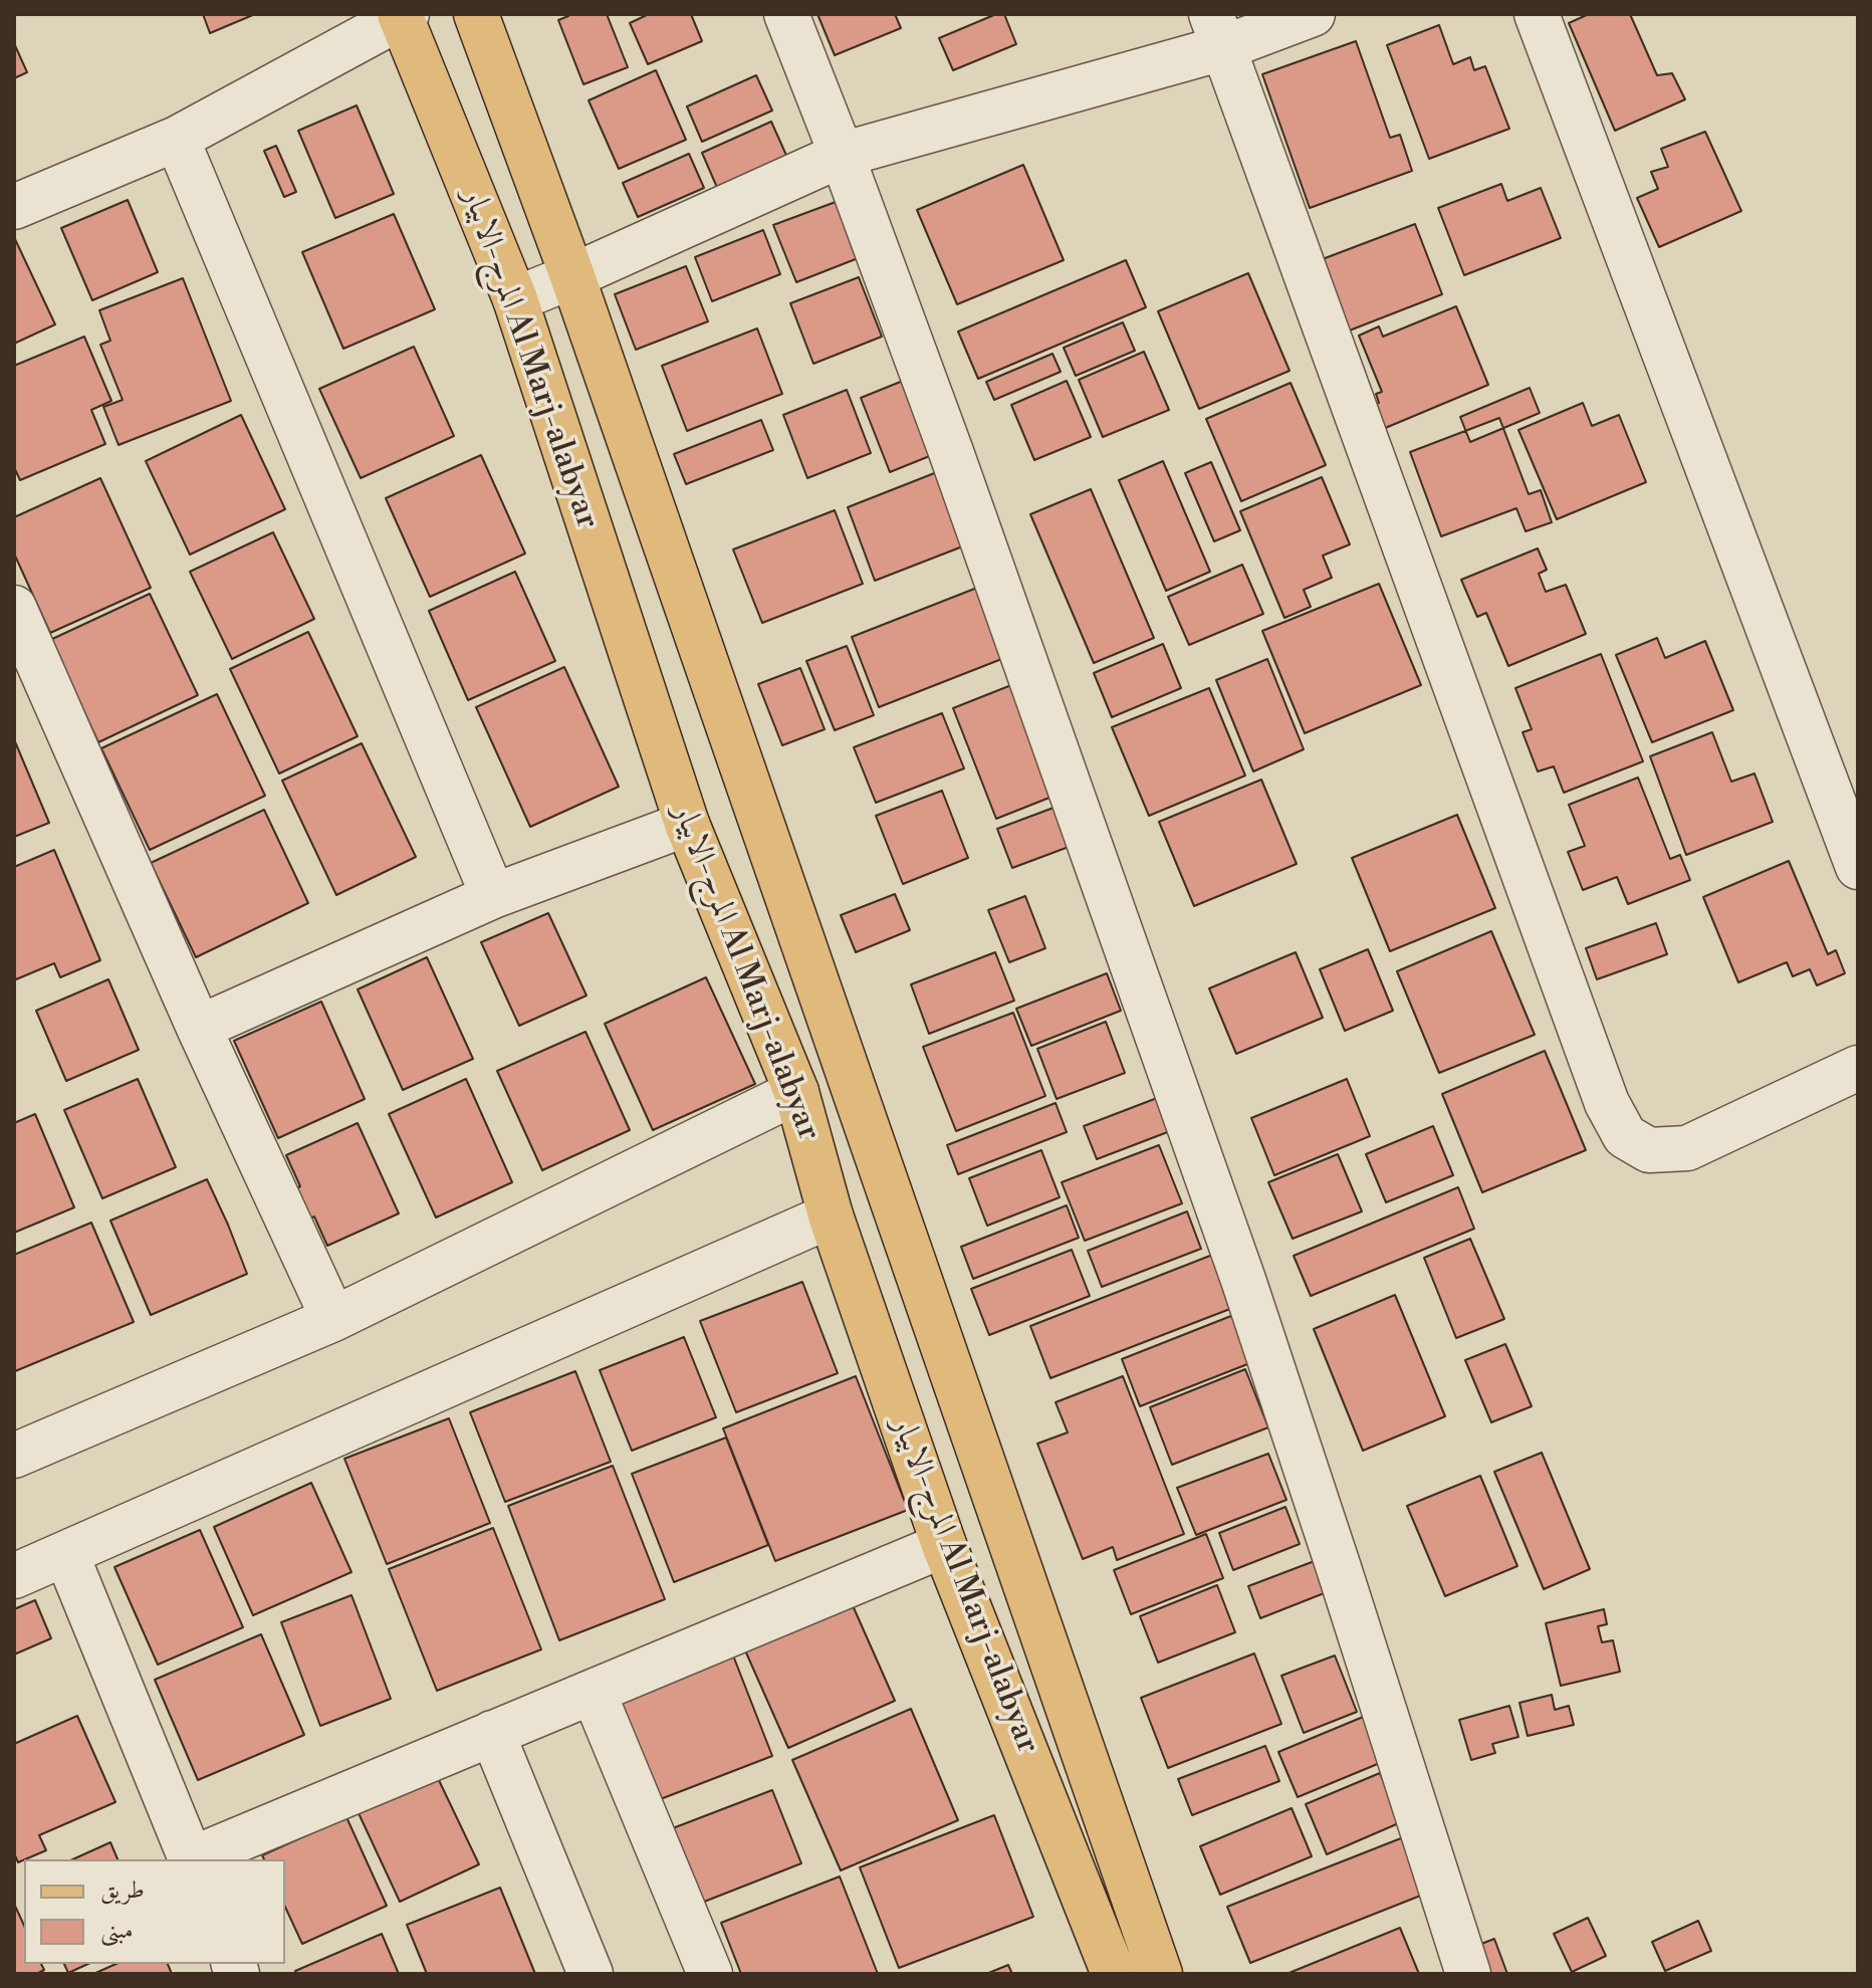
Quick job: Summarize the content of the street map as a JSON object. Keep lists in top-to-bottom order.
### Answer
{
  "streets": {
    "main road": ["المرج-الابيار Al Marj-alabyar"]
  },
  "legend": ["طريق", "مبنى"]
}
